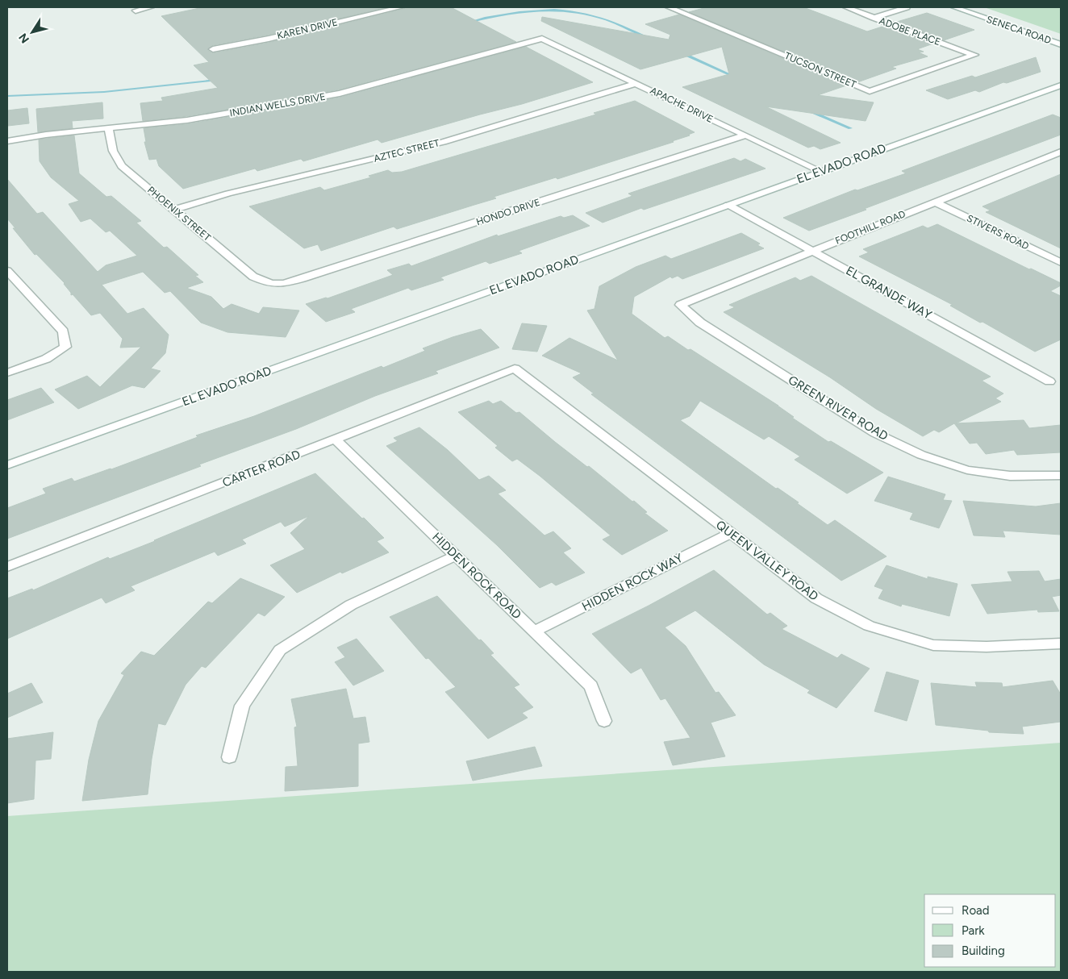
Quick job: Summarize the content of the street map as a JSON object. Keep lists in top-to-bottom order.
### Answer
{
  "streets": {
    "street": [
      "KAREN DRIVE",
      "SENECA ROAD",
      "ADOBE PLACE",
      "TUCSON STREET",
      "INDIAN WELLS DRIVE",
      "APACHE DRIVE",
      "AZTEC STREET",
      "EL EVADO ROAD",
      "HONDO DRIVE",
      "PHOENIX STREET",
      "FOOTHILL ROAD",
      "STIVERS ROAD",
      "EL GRANDE WAY",
      "GREEN RIVER ROAD",
      "CARTER ROAD",
      "QUEEN VALLEY ROAD",
      "HIDDEN ROCK ROAD",
      "HIDDEN ROCK WAY"
    ]
  },
  "crossings": [
    ["ADOBE PLACE", "TUCSON STREET"],
    ["INDIAN WELLS DRIVE", "APACHE DRIVE"],
    ["INDIAN WELLS DRIVE", "PHOENIX STREET"],
    ["APACHE DRIVE", "AZTEC STREET"],
    ["APACHE DRIVE", "EL EVADO ROAD"],
    ["APACHE DRIVE", "HONDO DRIVE"],
    ["AZTEC STREET", "PHOENIX STREET"],
    ["EL EVADO ROAD", "EL GRANDE WAY"],
    ["HONDO DRIVE", "PHOENIX STREET"],
    ["FOOTHILL ROAD", "STIVERS ROAD"],
    ["FOOTHILL ROAD", "EL GRANDE WAY"],
    ["FOOTHILL ROAD", "GREEN RIVER ROAD"],
    ["CARTER ROAD", "QUEEN VALLEY ROAD"],
    ["CARTER ROAD", "HIDDEN ROCK ROAD"],
    ["QUEEN VALLEY ROAD", "HIDDEN ROCK WAY"],
    ["HIDDEN ROCK ROAD", "HIDDEN ROCK WAY"]
  ],
  "legend": ["Road", "Park", "Building"],
  "north": "bottom left"
}
